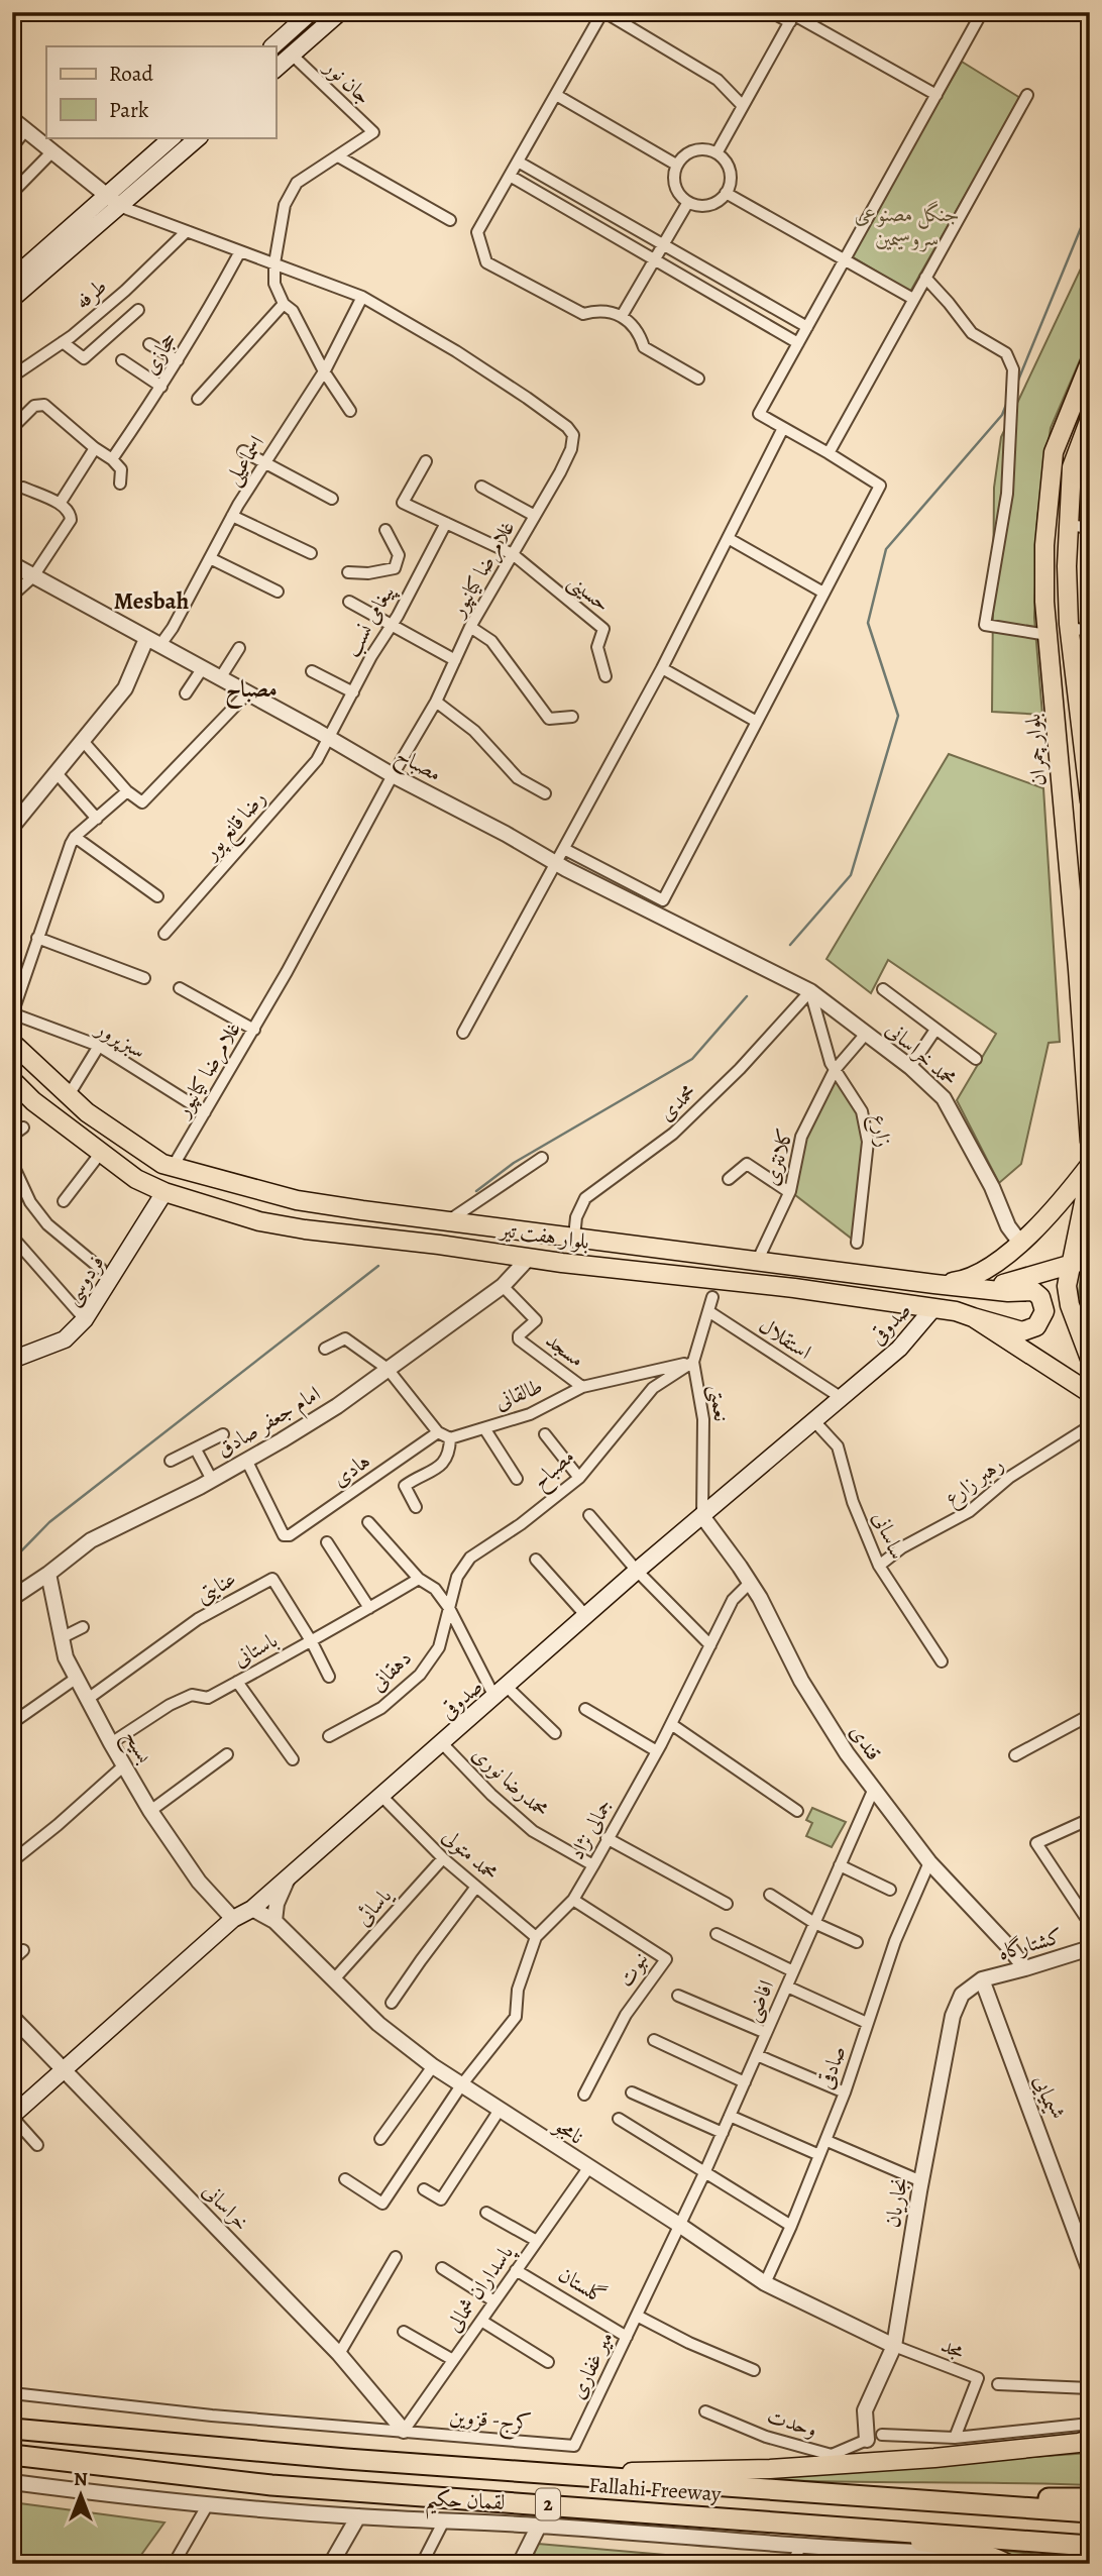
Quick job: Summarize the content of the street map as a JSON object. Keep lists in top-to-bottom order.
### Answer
{
  "streets": {
    "highway": ["Fallahi Freeway", "2"],
    "main road": [
      "بلوار چمران",
      "بلوار هفت تیر",
      "فردوسی",
      "صدوقی"
    ],
    "street": [
      "جان نور",
      "طرفه",
      "حجازی",
      "اسماعیلی",
      "غلامرضا کیانپور",
      "حسینی",
      "پیغامی نسب",
      "مصباح",
      "رضا قانع پور",
      "سبزپرور",
      "محمد خراسانی",
      "محمدی",
      "زارع",
      "کلانتری",
      "استقلال",
      "مسجد",
      "طالقانی",
      "نعمتی",
      "امام جعفر صادق",
      "هادی",
      "رهبر زارع",
      "ساسانی",
      "عنایتی",
      "باستانی",
      "دهقانی",
      "قندی",
      "بسیح",
      "محمدرضا نوری",
      "جمالی نژاد",
      "محمد متولی",
      "یاسائی",
      "کشتارگاه",
      "نبوت",
      "افاضی",
      "صادقی",
      "شیمیایی",
      "نامجو",
      "نجاریان",
      "خراسانی",
      "گلستان",
      "پاسداران شمالی",
      "مجد",
      "میر غفاری",
      "کرج- قزوین",
      "وحدت",
      "لقمان حکیم"
    ]
  },
  "crossings": [
    ["جان نور", "غلامرضا کیانپور"],
    ["طرفه", "غلامرضا کیانپور"],
    ["حجازی", "غلامرضا کیانپور"],
    ["اسماعیلی", "غلامرضا کیانپور"],
    ["اسماعیلی", "مصباح"],
    ["غلامرضا کیانپور", "حسینی"],
    ["غلامرضا کیانپور", "مصباح"],
    ["غلامرضا کیانپور", "سبزپرور"],
    ["غلامرضا کیانپور", "بلوار هفت تیر"],
    ["پیغامی نسب", "مصباح"],
    ["پیغامی نسب", "رضا قانع پور"],
    ["مصباح", "رضا قانع پور"],
    ["مصباح", "محمد خراسانی"],
    ["مصباح", "محمدی"],
    ["مصباح", "زارع"],
    ["مصباح", "طالقانی"],
    ["مصباح", "نعمتی"],
    ["مصباح", "دهقانی"],
    ["محمد خراسانی", "محمدی"],
    ["محمد خراسانی", "زارع"],
    ["محمد خراسانی", "کلانتری"],
    ["محمد خراسانی", "بلوار هفت تیر"],
    ["محمدی", "زارع"],
    ["محمدی", "بلوار هفت تیر"],
    ["زارع", "کلانتری"],
    ["کلانتری", "بلوار هفت تیر"],
    ["بلوار هفت تیر", "فردوسی"],
    ["بلوار هفت تیر", "صدوقی"],
    ["بلوار هفت تیر", "امام جعفر صادق"],
    ["صدوقی", "استقلال"],
    ["صدوقی", "نعمتی"],
    ["صدوقی", "ساسانی"],
    ["صدوقی", "قندی"],
    ["صدوقی", "بسیح"],
    ["صدوقی", "محمدرضا نوری"],
    ["صدوقی", "محمد متولی"],
    ["صدوقی", "نامجو"],
    ["صدوقی", "خراسانی"],
    ["استقلال", "نعمتی"],
    ["مسجد", "طالقانی"],
    ["مسجد", "امام جعفر صادق"],
    ["طالقانی", "نعمتی"],
    ["نعمتی", "قندی"],
    ["امام جعفر صادق", "هادی"],
    ["امام جعفر صادق", "بسیح"],
    ["رهبر زارع", "ساسانی"],
    ["عنایتی", "باستانی"],
    ["عنایتی", "بسیح"],
    ["باستانی", "بسیح"],
    ["قندی", "جمالی نژاد"],
    ["قندی", "کشتارگاه"],
    ["قندی", "افاضی"],
    ["قندی", "صادقی"],
    ["محمدرضا نوری", "جمالی نژاد"],
    ["جمالی نژاد", "محمد متولی"],
    ["جمالی نژاد", "نبوت"],
    ["جمالی نژاد", "نامجو"],
    ["محمد متولی", "یاسائی"],
    ["یاسائی", "نامجو"],
    ["کشتارگاه", "شیمیایی"],
    ["کشتارگاه", "نجاریان"],
    ["افاضی", "نامجو"],
    ["افاضی", "میر غفاری"],
    ["صادقی", "نامجو"],
    ["شیمیایی", "نجاریان"],
    ["نامجو", "نجاریان"],
    ["نامجو", "پاسداران شمالی"],
    ["نامجو", "مجد"],
    ["نامجو", "میر غفاری"],
    ["نجاریان", "مجد"],
    ["نجاریان", "وحدت"],
    ["خراسانی", "پاسداران شمالی"],
    ["خراسانی", "کرج- قزوین"],
    ["گلستان", "پاسداران شمالی"],
    ["گلستان", "میر غفاری"],
    ["پاسداران شمالی", "کرج- قزوین"],
    ["میر غفاری", "کرج- قزوین"],
    ["Fallahi Freeway", "2"]
  ],
  "districts": ["Mesbah", "مصباح"],
  "parks": ["جنگل مصنوعی سروسیمین"],
  "legend": ["Road", "Park"],
  "north": "top"
}
